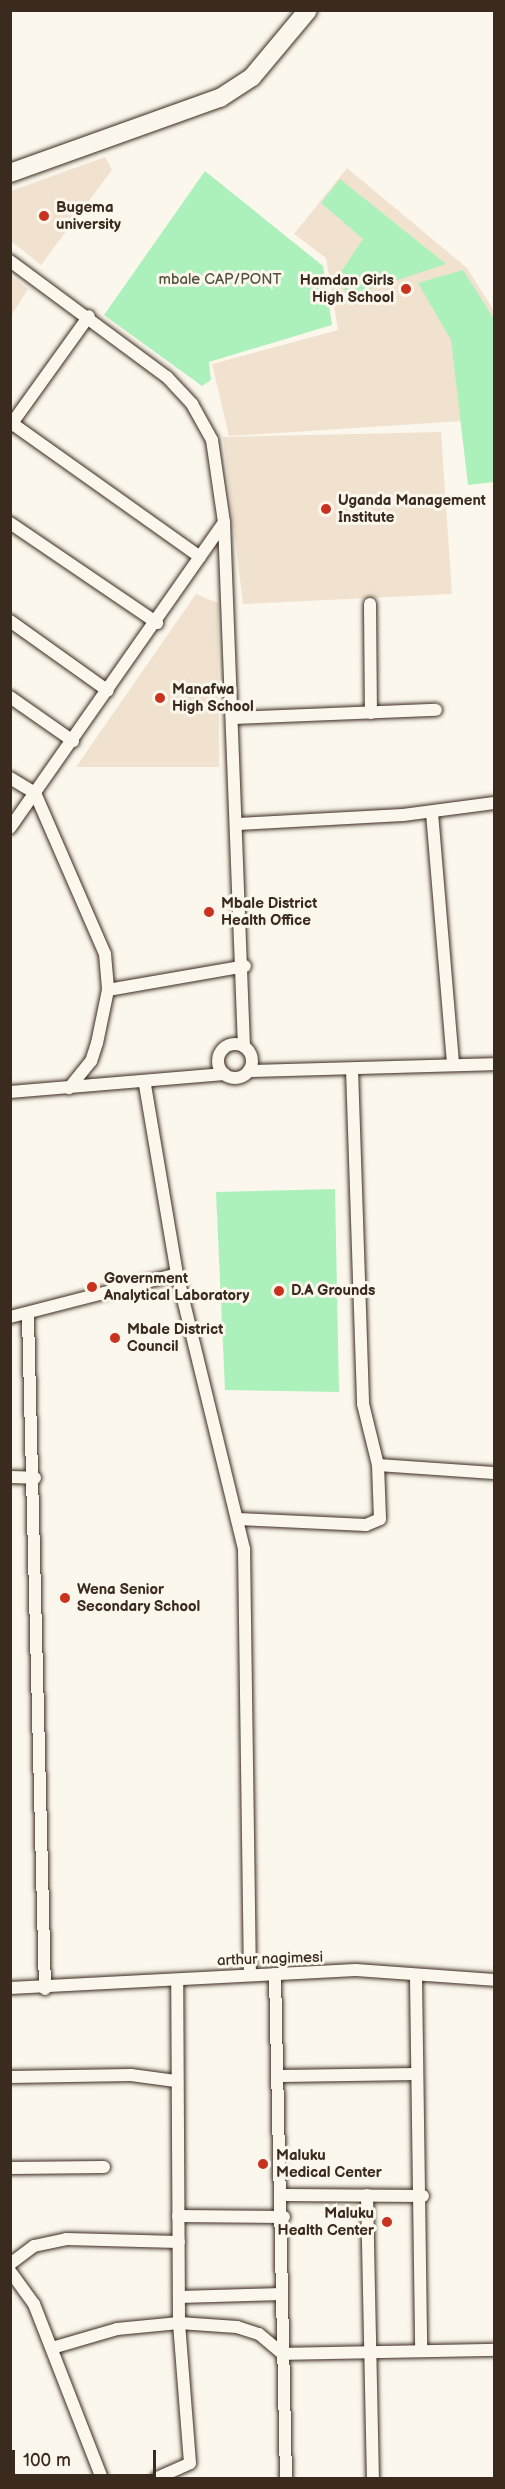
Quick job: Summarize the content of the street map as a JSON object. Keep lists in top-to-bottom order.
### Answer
{
  "streets": {
    "street": ["arthur nagimesi"]
  },
  "parks": ["mbale CAP/PONT"],
  "places": [
    "Bugema university",
    "Hamdan Girls High School",
    "Uganda Management Institute",
    "Manafwa High School",
    "Mbale District Health Office",
    "Government Analytical Laboratory",
    "D.A Grounds",
    "Mbale District Council",
    "Wena Senior Secondary School",
    "Maluku Medical Center",
    "Maluku Health Center"
  ],
  "scale_bar": "100 m"
}
